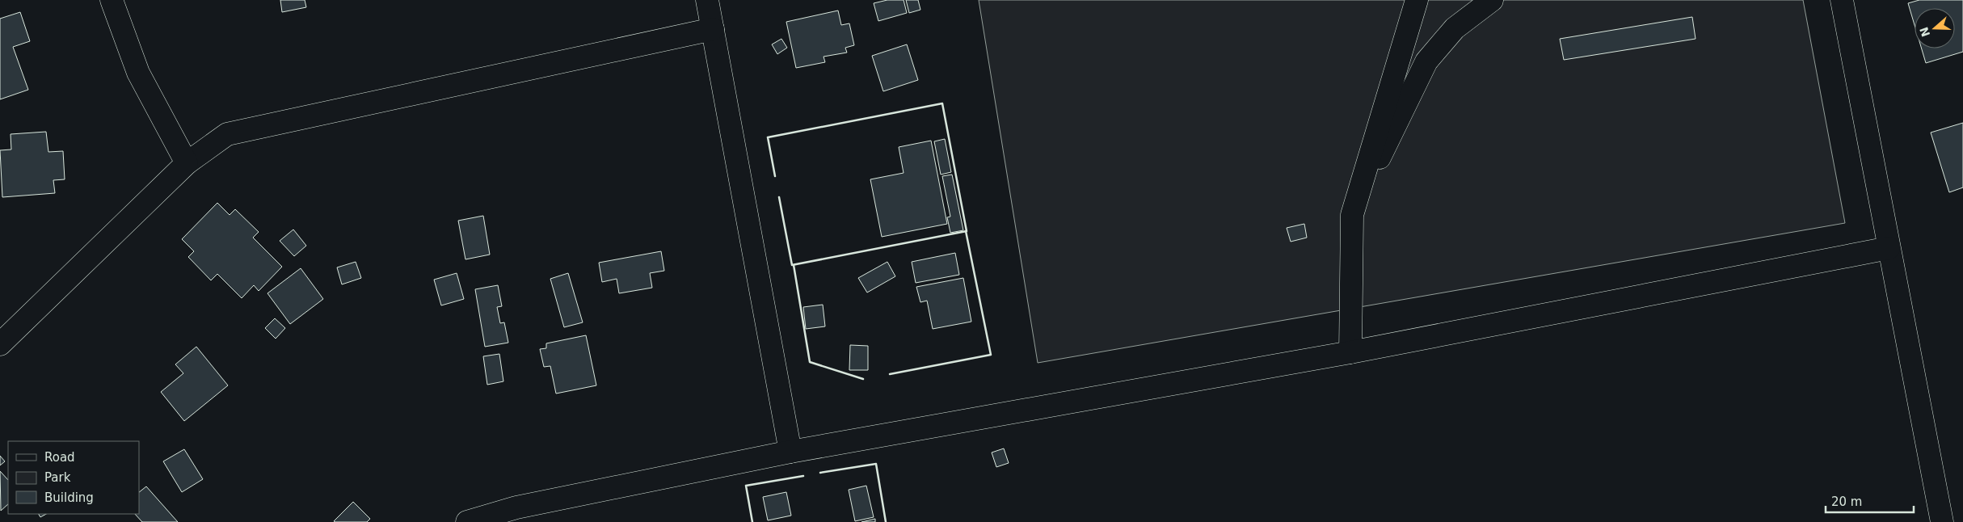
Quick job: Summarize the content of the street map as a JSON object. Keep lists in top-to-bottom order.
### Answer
{
  "legend": ["Road", "Park", "Building"],
  "scale_bar": "20 m",
  "north": "left"
}
